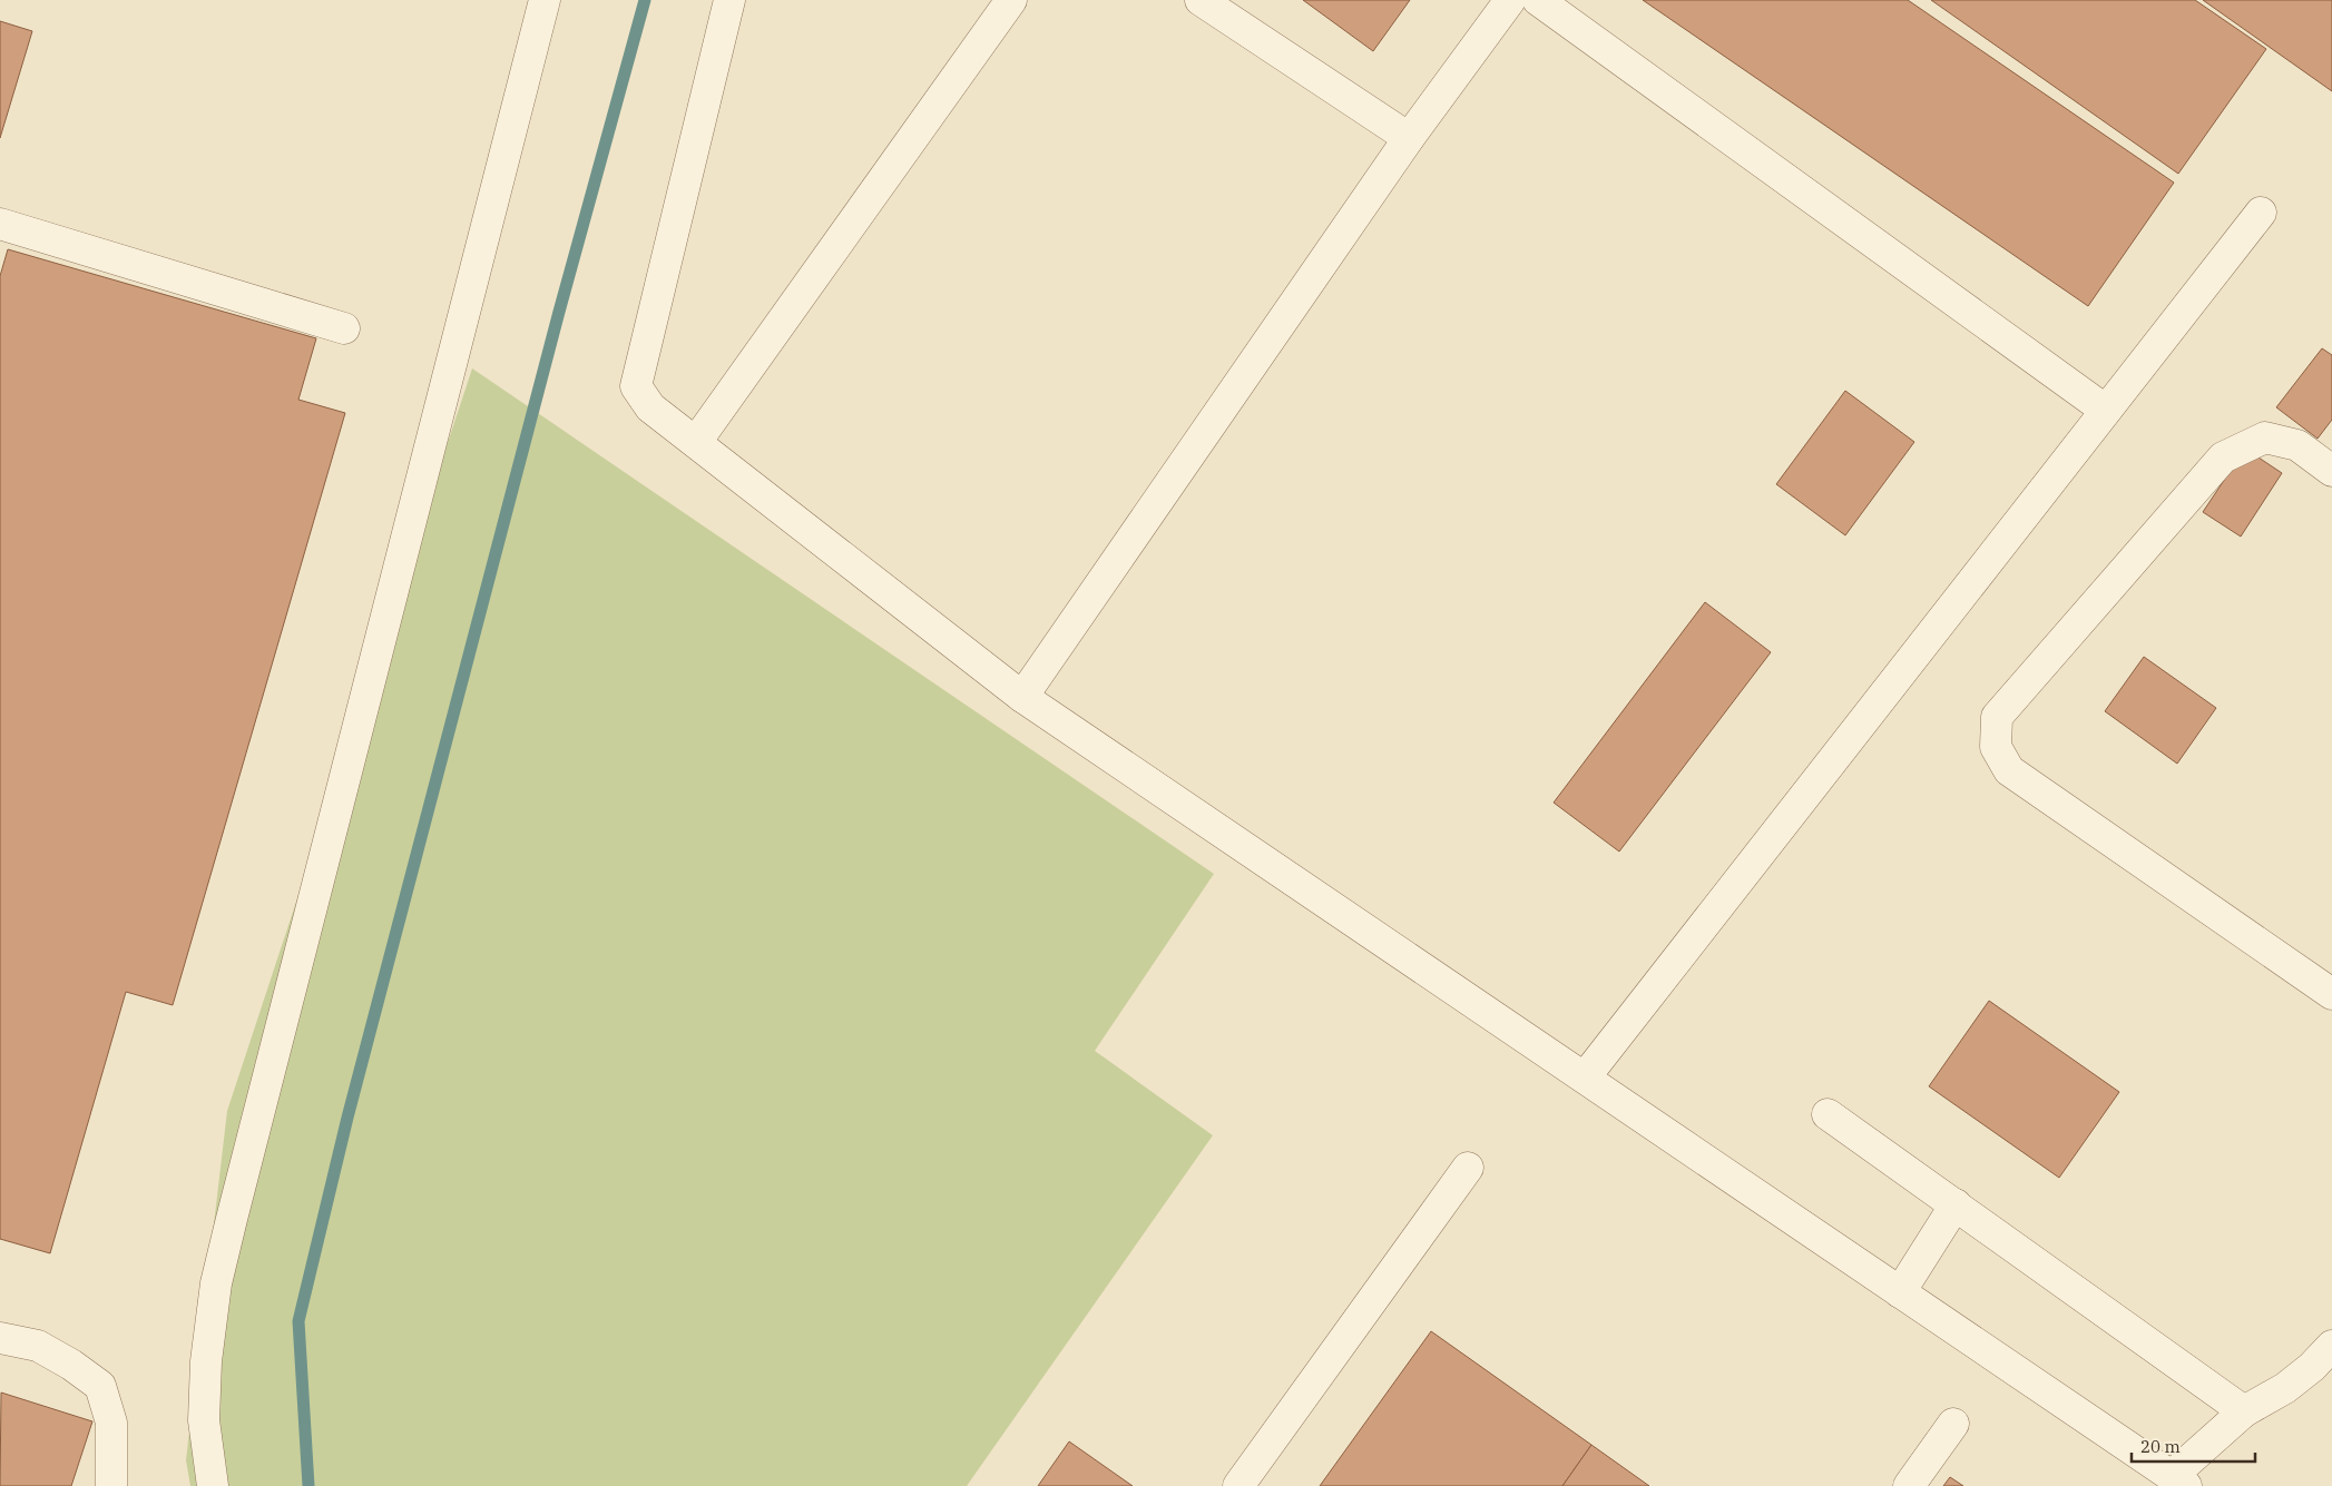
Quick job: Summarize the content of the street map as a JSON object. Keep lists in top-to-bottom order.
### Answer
{
  "scale_bar": "20 m"
}
